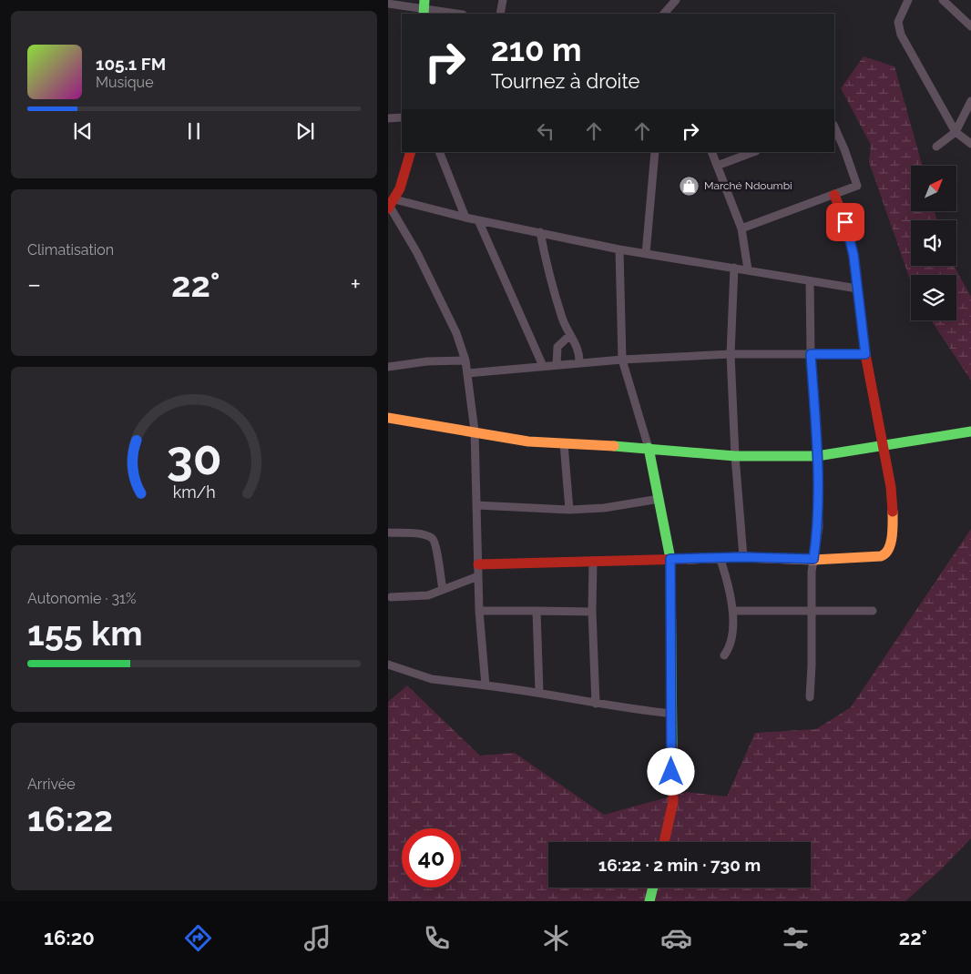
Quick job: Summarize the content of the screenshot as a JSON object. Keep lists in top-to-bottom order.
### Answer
{
  "places": {
    "shop": ["Marché Ndoumbi"]
  },
  "north": "top right",
  "page": {
    "turn": ["210 m", "Tournez à droite"],
    "song": ["105.1 FM", "Musique"],
    "tile": [
      "Climatisation",
      ["Autonomie · 31%", "155 km"],
      ["Arrivée", "16:22"]
    ],
    "heat": ["−", "22°", "+"],
    "limit": "40",
    "trip": "16:22 · 2 min · 730 m",
    "tabs": ["16:20", "22°"],
    "gauge": ["30", "km/h"]
  }
}
